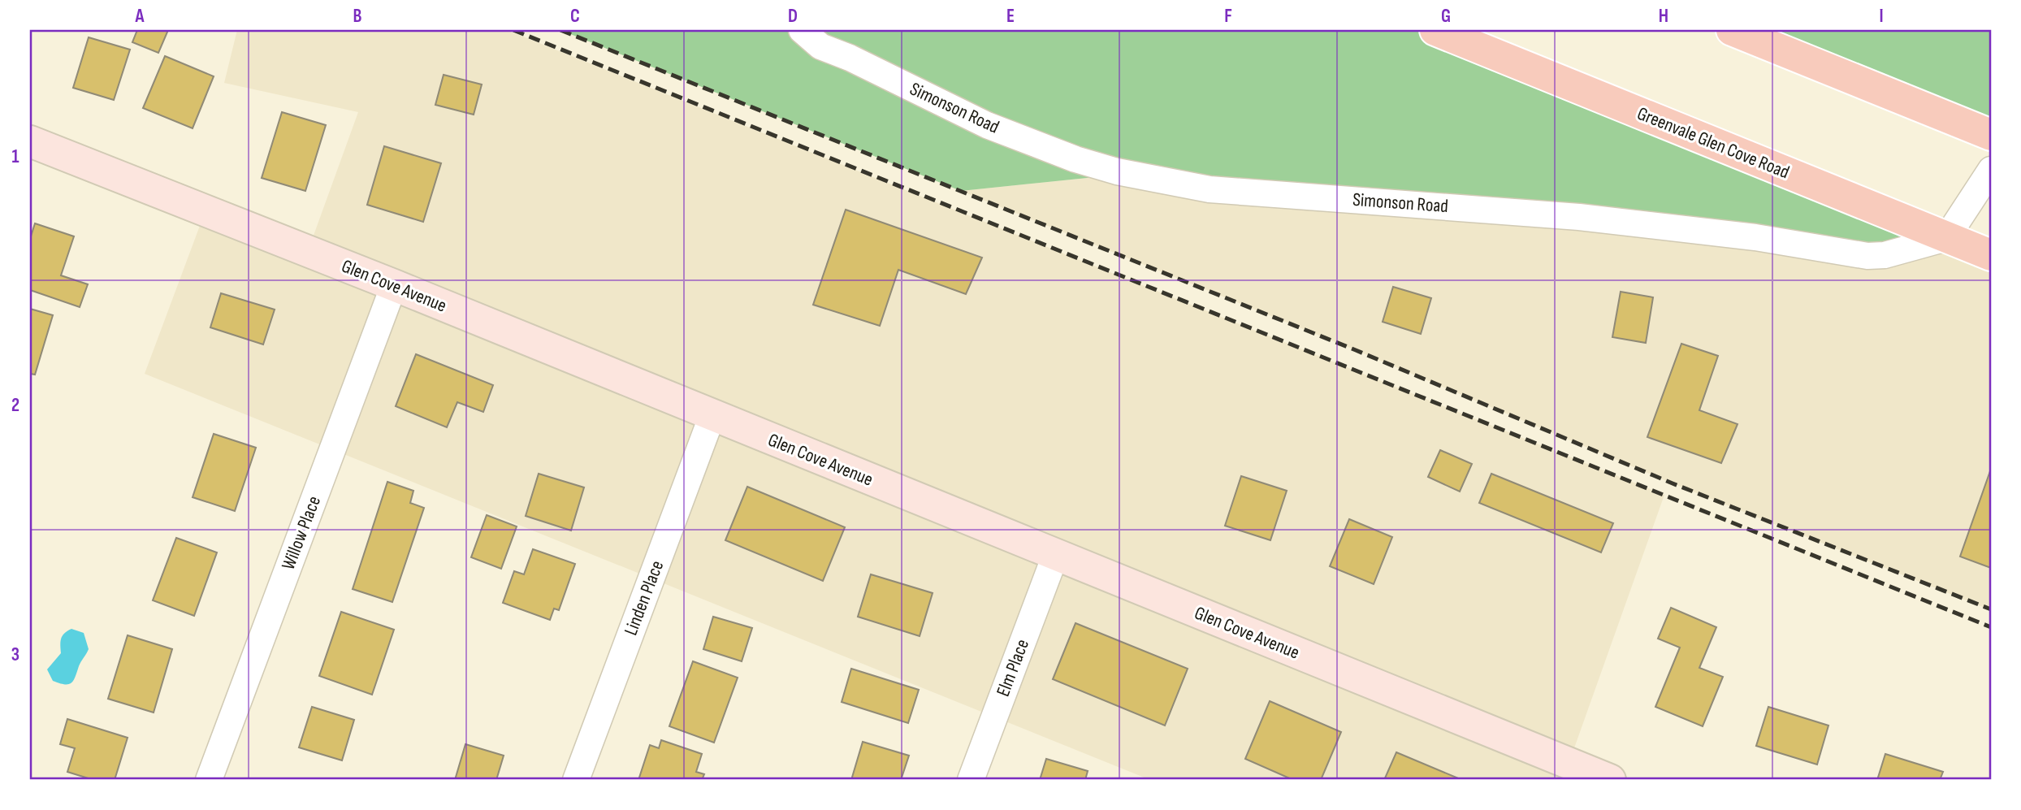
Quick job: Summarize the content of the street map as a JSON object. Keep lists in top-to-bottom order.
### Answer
{
  "streets": {
    "main road": ["Greenvale Glen Cove Road", "Glen Cove Avenue"],
    "street": [
      "Simonson Road",
      "Willow Place",
      "Linden Place",
      "Elm Place"
    ]
  },
  "crossings": [
    ["Simonson Road", "Greenvale Glen Cove Road"],
    ["Glen Cove Avenue", "Willow Place"],
    ["Glen Cove Avenue", "Linden Place"],
    ["Glen Cove Avenue", "Elm Place"]
  ],
  "grid": {
    "columns": [
      "A",
      "B",
      "C",
      "D",
      "E",
      "F",
      "G",
      "H",
      "I"
    ],
    "rows": ["1", "2", "3"]
  }
}
